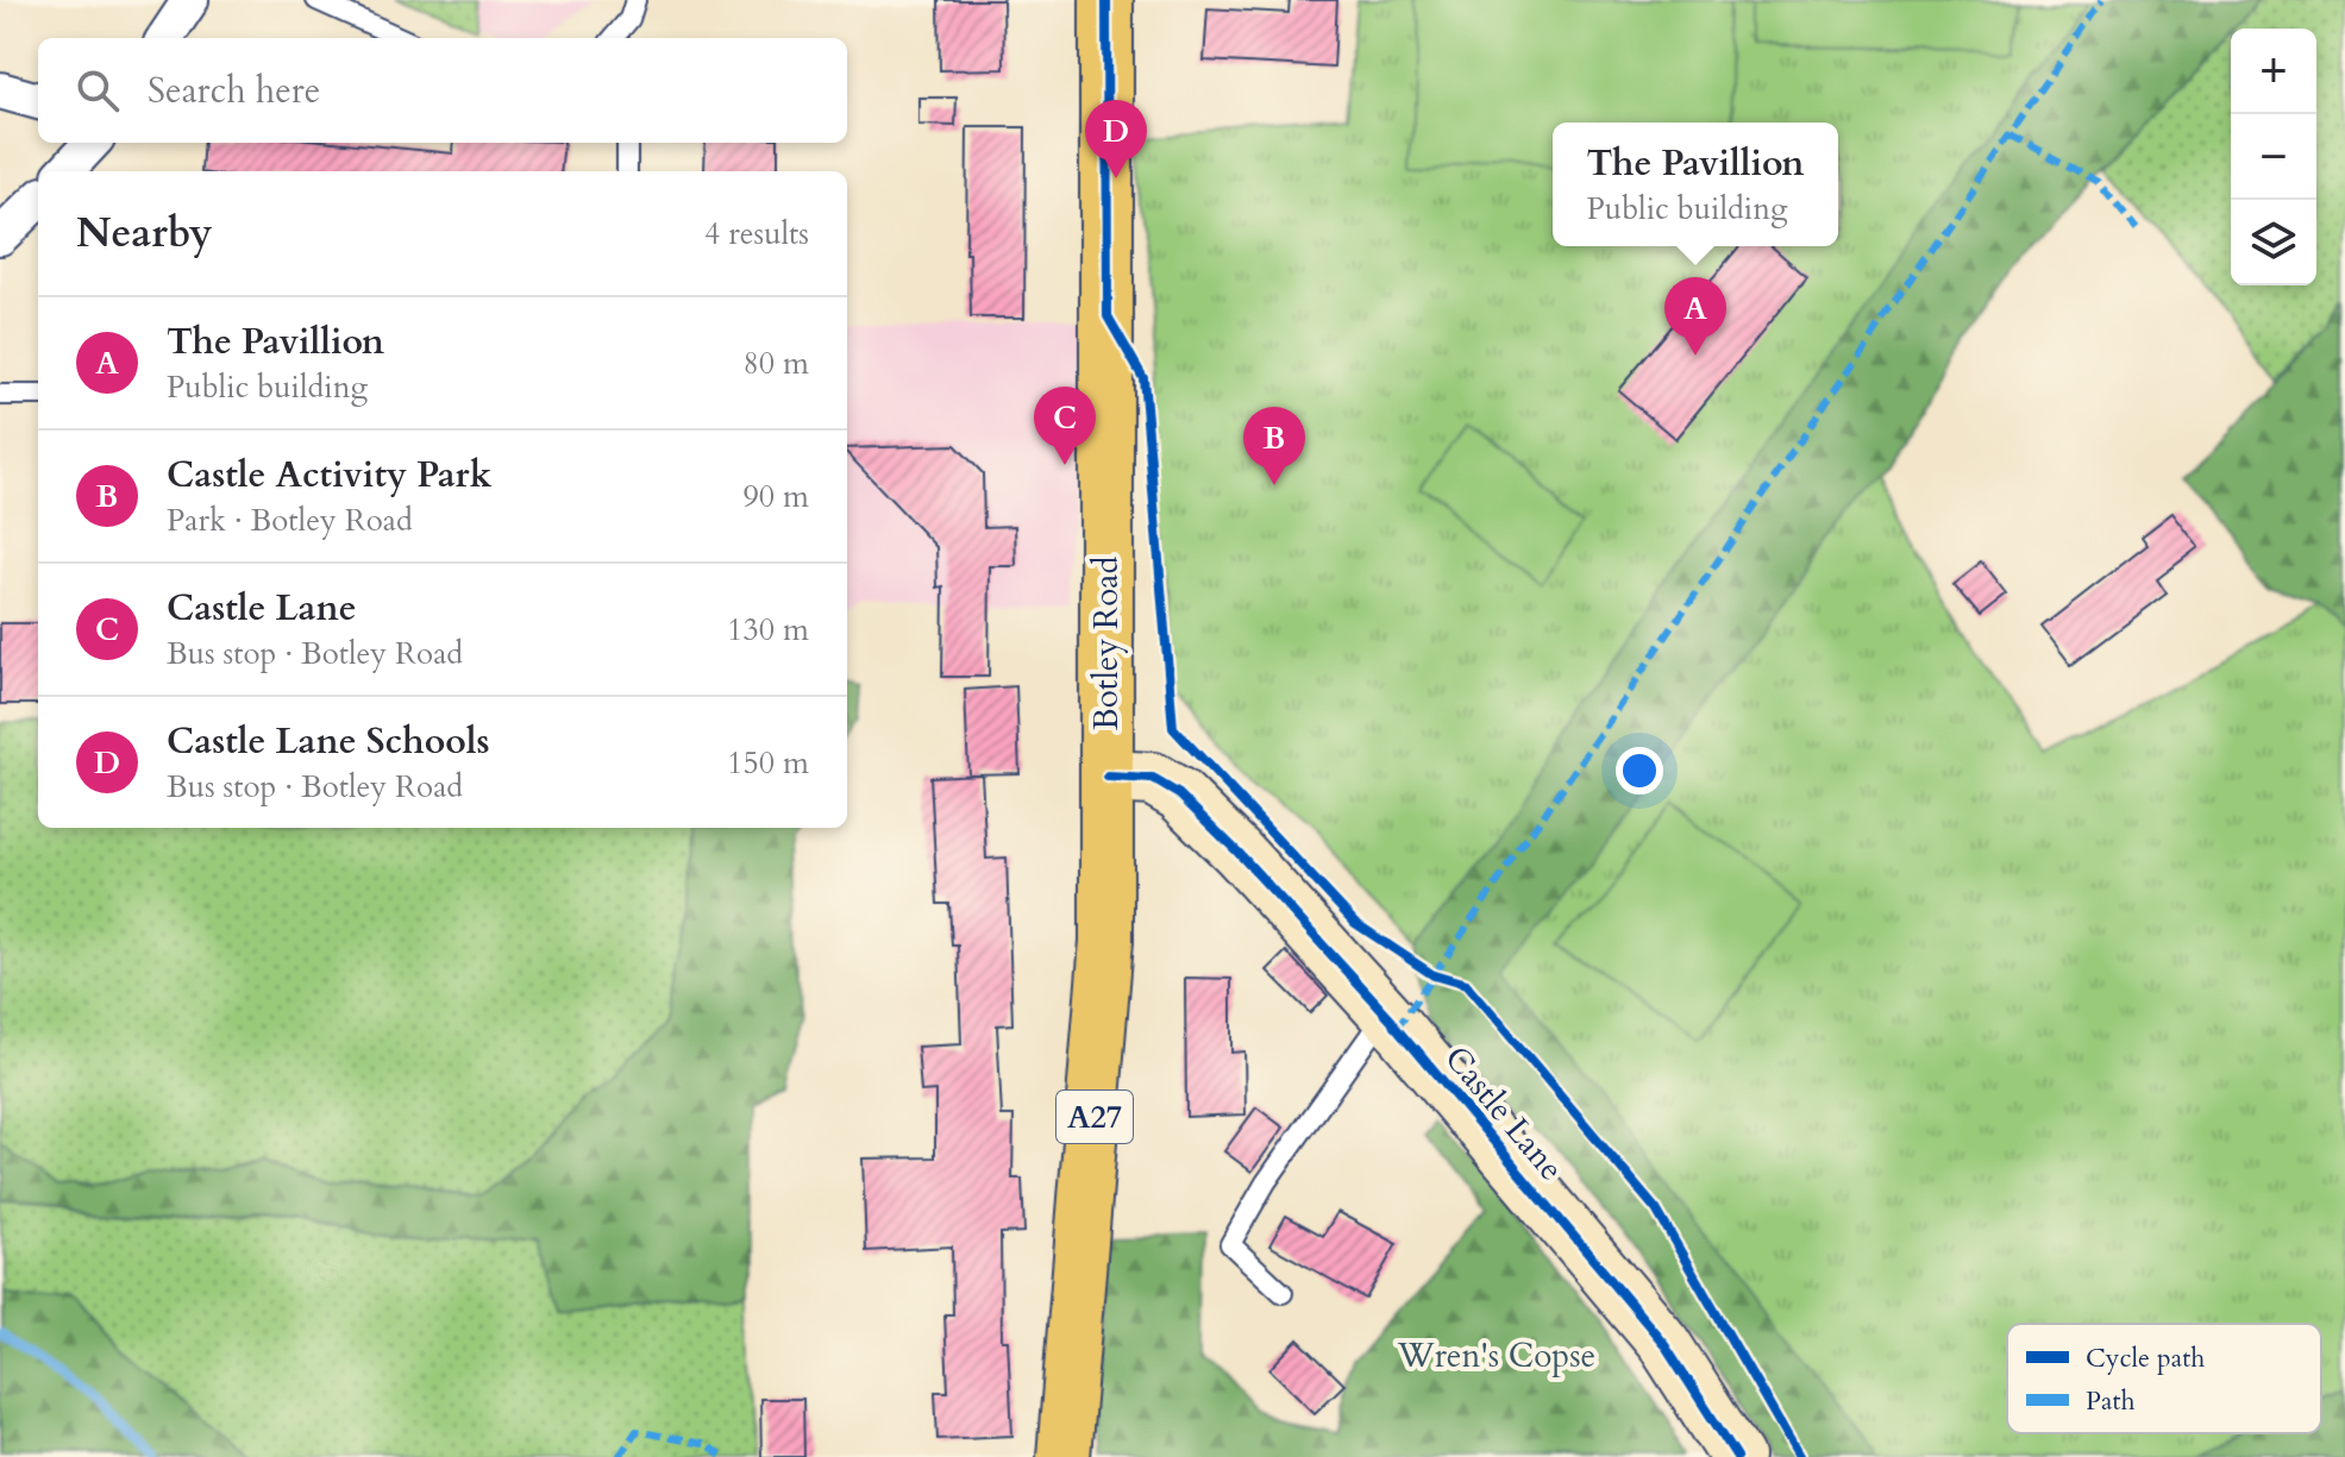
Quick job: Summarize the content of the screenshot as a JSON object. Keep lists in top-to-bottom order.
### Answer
{
  "streets": {
    "main road": ["Botley Road", "A27"],
    "street": ["Castle Lane"]
  },
  "crossings": [
    ["Botley Road", "Castle Lane"]
  ],
  "parks": ["Wren's Copse"],
  "legend": ["Cycle path", "Path"],
  "page": {
    "map_buttons": ["+", "−"],
    "search": "Search here",
    "pins": [
      "D",
      "A",
      "C",
      "B"
    ],
    "popup": ["The Pavillion", "Public building"],
    "heading": ["Nearby", "4 results"],
    "list": [
      {
        "mark": "A",
        "name": "The Pavillion",
        "note": "Public building",
        "value": "80 m"
      },
      {
        "mark": "B",
        "name": "Castle Activity Park",
        "note": "Park · Botley Road",
        "value": "90 m"
      },
      {
        "mark": "C",
        "name": "Castle Lane",
        "note": "Bus stop · Botley Road",
        "value": "130 m"
      },
      {
        "mark": "D",
        "name": "Castle Lane Schools",
        "note": "Bus stop · Botley Road",
        "value": "150 m"
      }
    ]
  }
}
